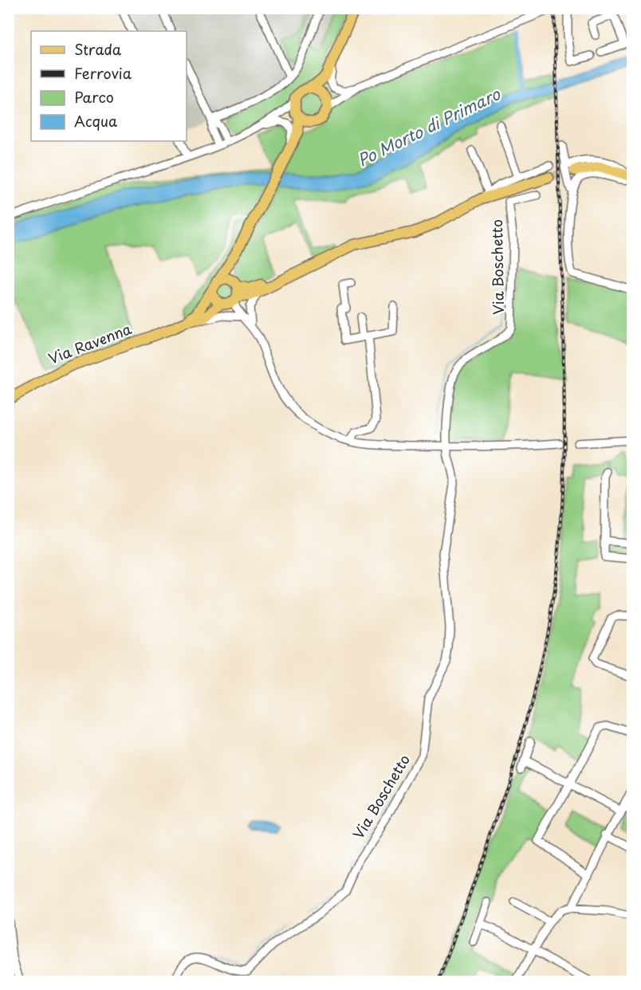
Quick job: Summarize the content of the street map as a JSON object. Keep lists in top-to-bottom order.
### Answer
{
  "streets": {
    "main road": ["Via Ravenna"],
    "street": ["Via Boschetto"]
  },
  "water": ["Po Morto di Primaro"],
  "legend": [
    "Strada",
    "Ferrovia",
    "Parco",
    "Acqua"
  ]
}
